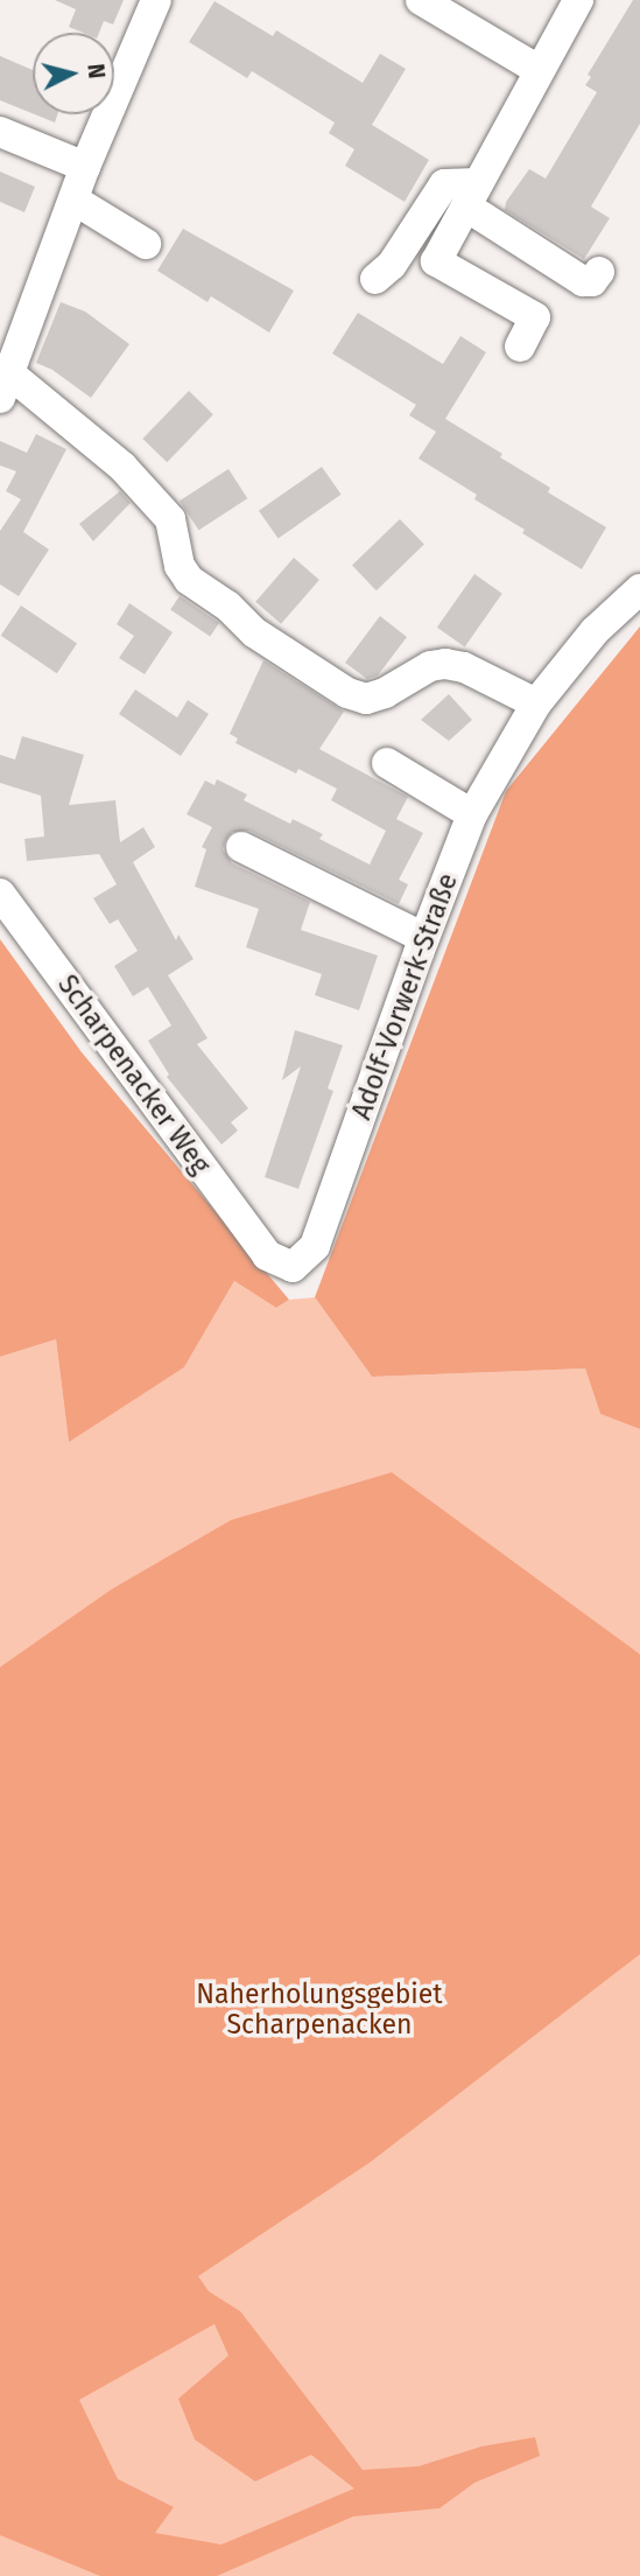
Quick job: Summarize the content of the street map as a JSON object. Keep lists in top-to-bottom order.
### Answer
{
  "streets": {
    "street": ["Adolf-Vorwerk-Straße", "Scharpenacker Weg"]
  },
  "crossings": [
    ["Adolf-Vorwerk-Straße", "Scharpenacker Weg"]
  ],
  "parks": ["Naherholungsgebiet Scharpenacken"],
  "north": "right"
}
